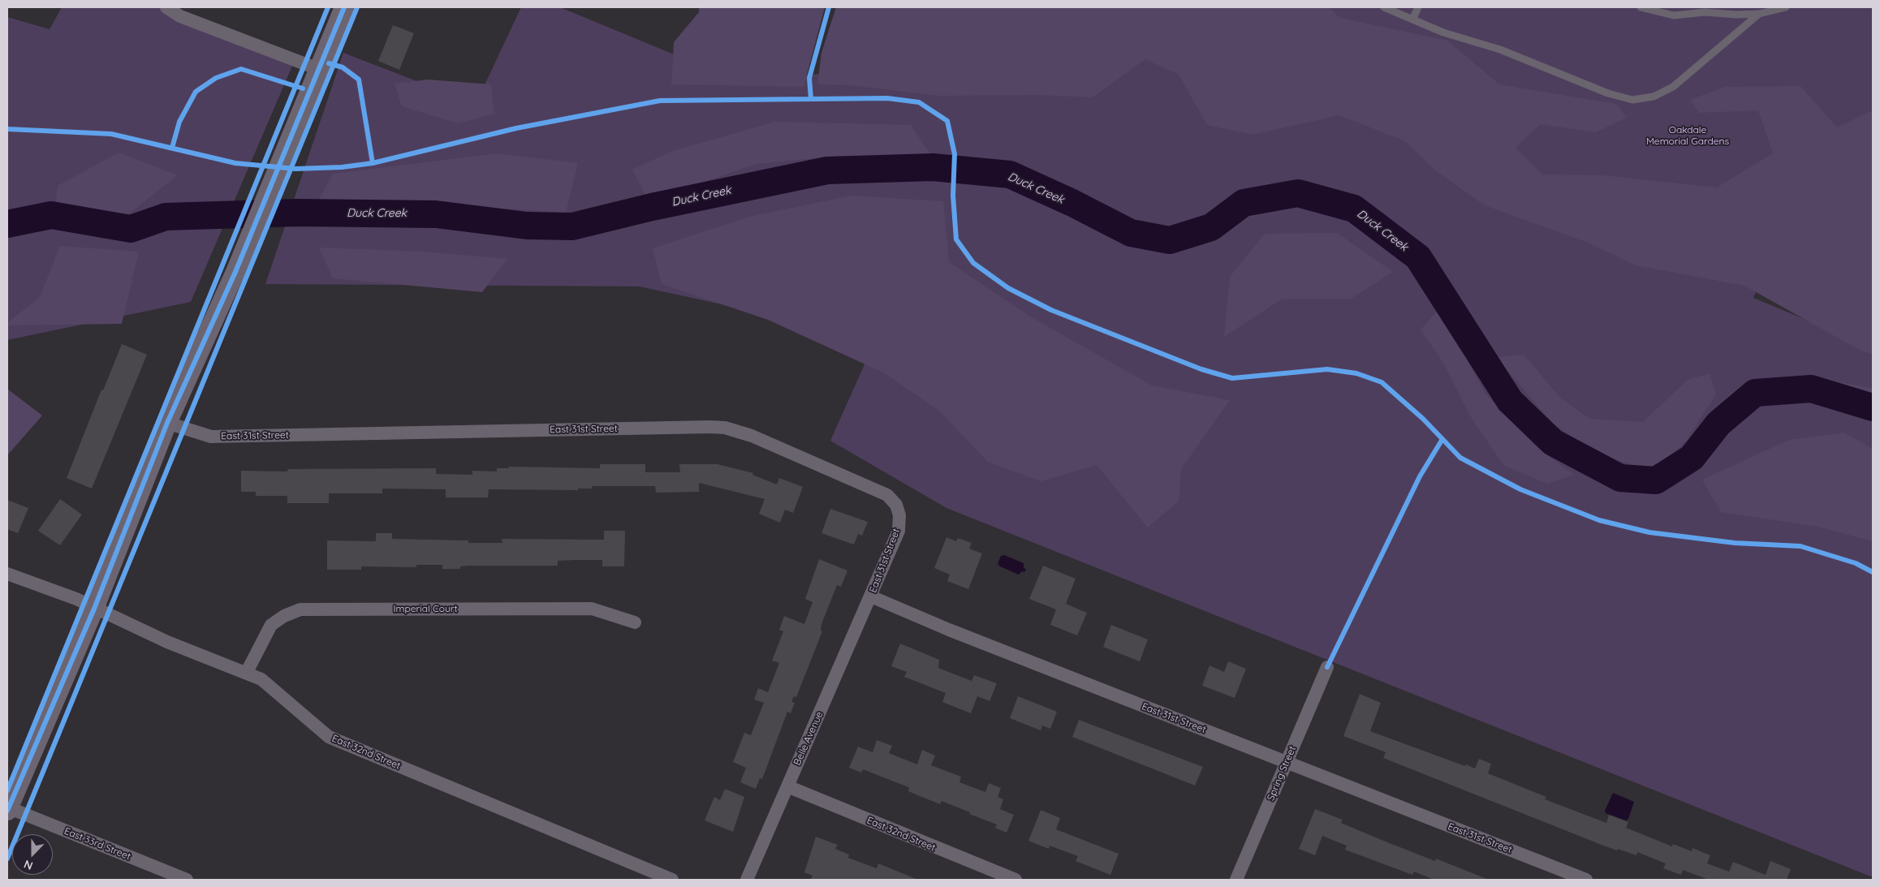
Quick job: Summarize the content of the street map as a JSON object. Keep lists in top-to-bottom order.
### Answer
{
  "streets": {
    "street": [
      "East 31st Street",
      "Imperial Court",
      "Belle Avenue",
      "East 32nd Street",
      "Spring Street",
      "East 33rd Street"
    ]
  },
  "crossings": [
    ["East 31st Street", "Belle Avenue"],
    ["East 31st Street", "Spring Street"],
    ["Imperial Court", "East 32nd Street"],
    ["Belle Avenue", "East 32nd Street"]
  ],
  "water": ["Duck Creek"],
  "parks": ["Oakdale Memorial Gardens"],
  "north": "bottom"
}
